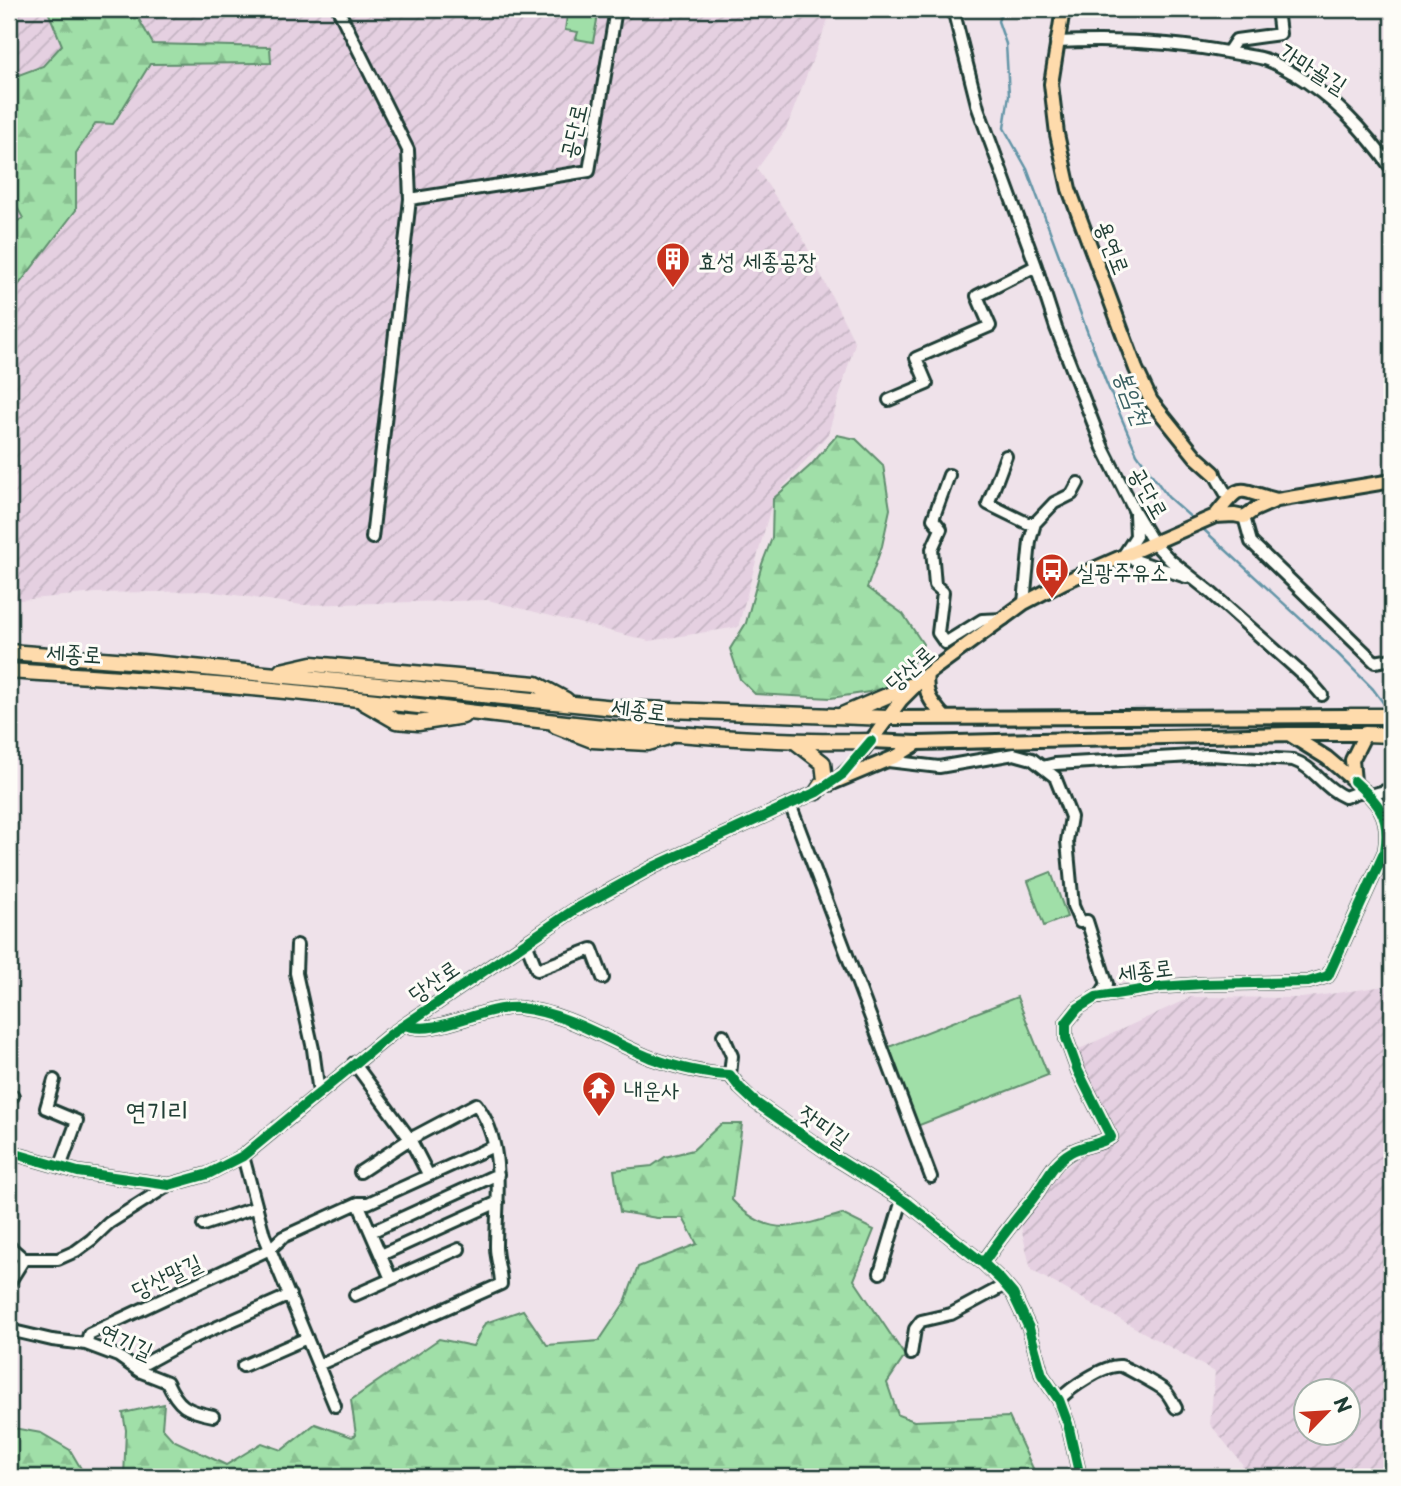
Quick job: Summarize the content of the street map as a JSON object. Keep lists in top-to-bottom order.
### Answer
{
  "streets": {
    "highway": ["세종로"],
    "main road": ["용연로", "당산로"],
    "street": [
      "가마골길",
      "공단로",
      "잣띠길",
      "당산말길",
      "연기길"
    ]
  },
  "crossings": [
    ["가마골길", "용연로"],
    ["공단로", "당산로"],
    ["세종로", "당산로"],
    ["세종로", "잣띠길"],
    ["당산말길", "연기길"]
  ],
  "districts": ["연기리"],
  "water": ["봉암천"],
  "places": {
    "building": ["효성 세종공장"],
    "bus stop": ["실광주유소"],
    "temple": ["내운사"]
  },
  "north": "top right"
}
